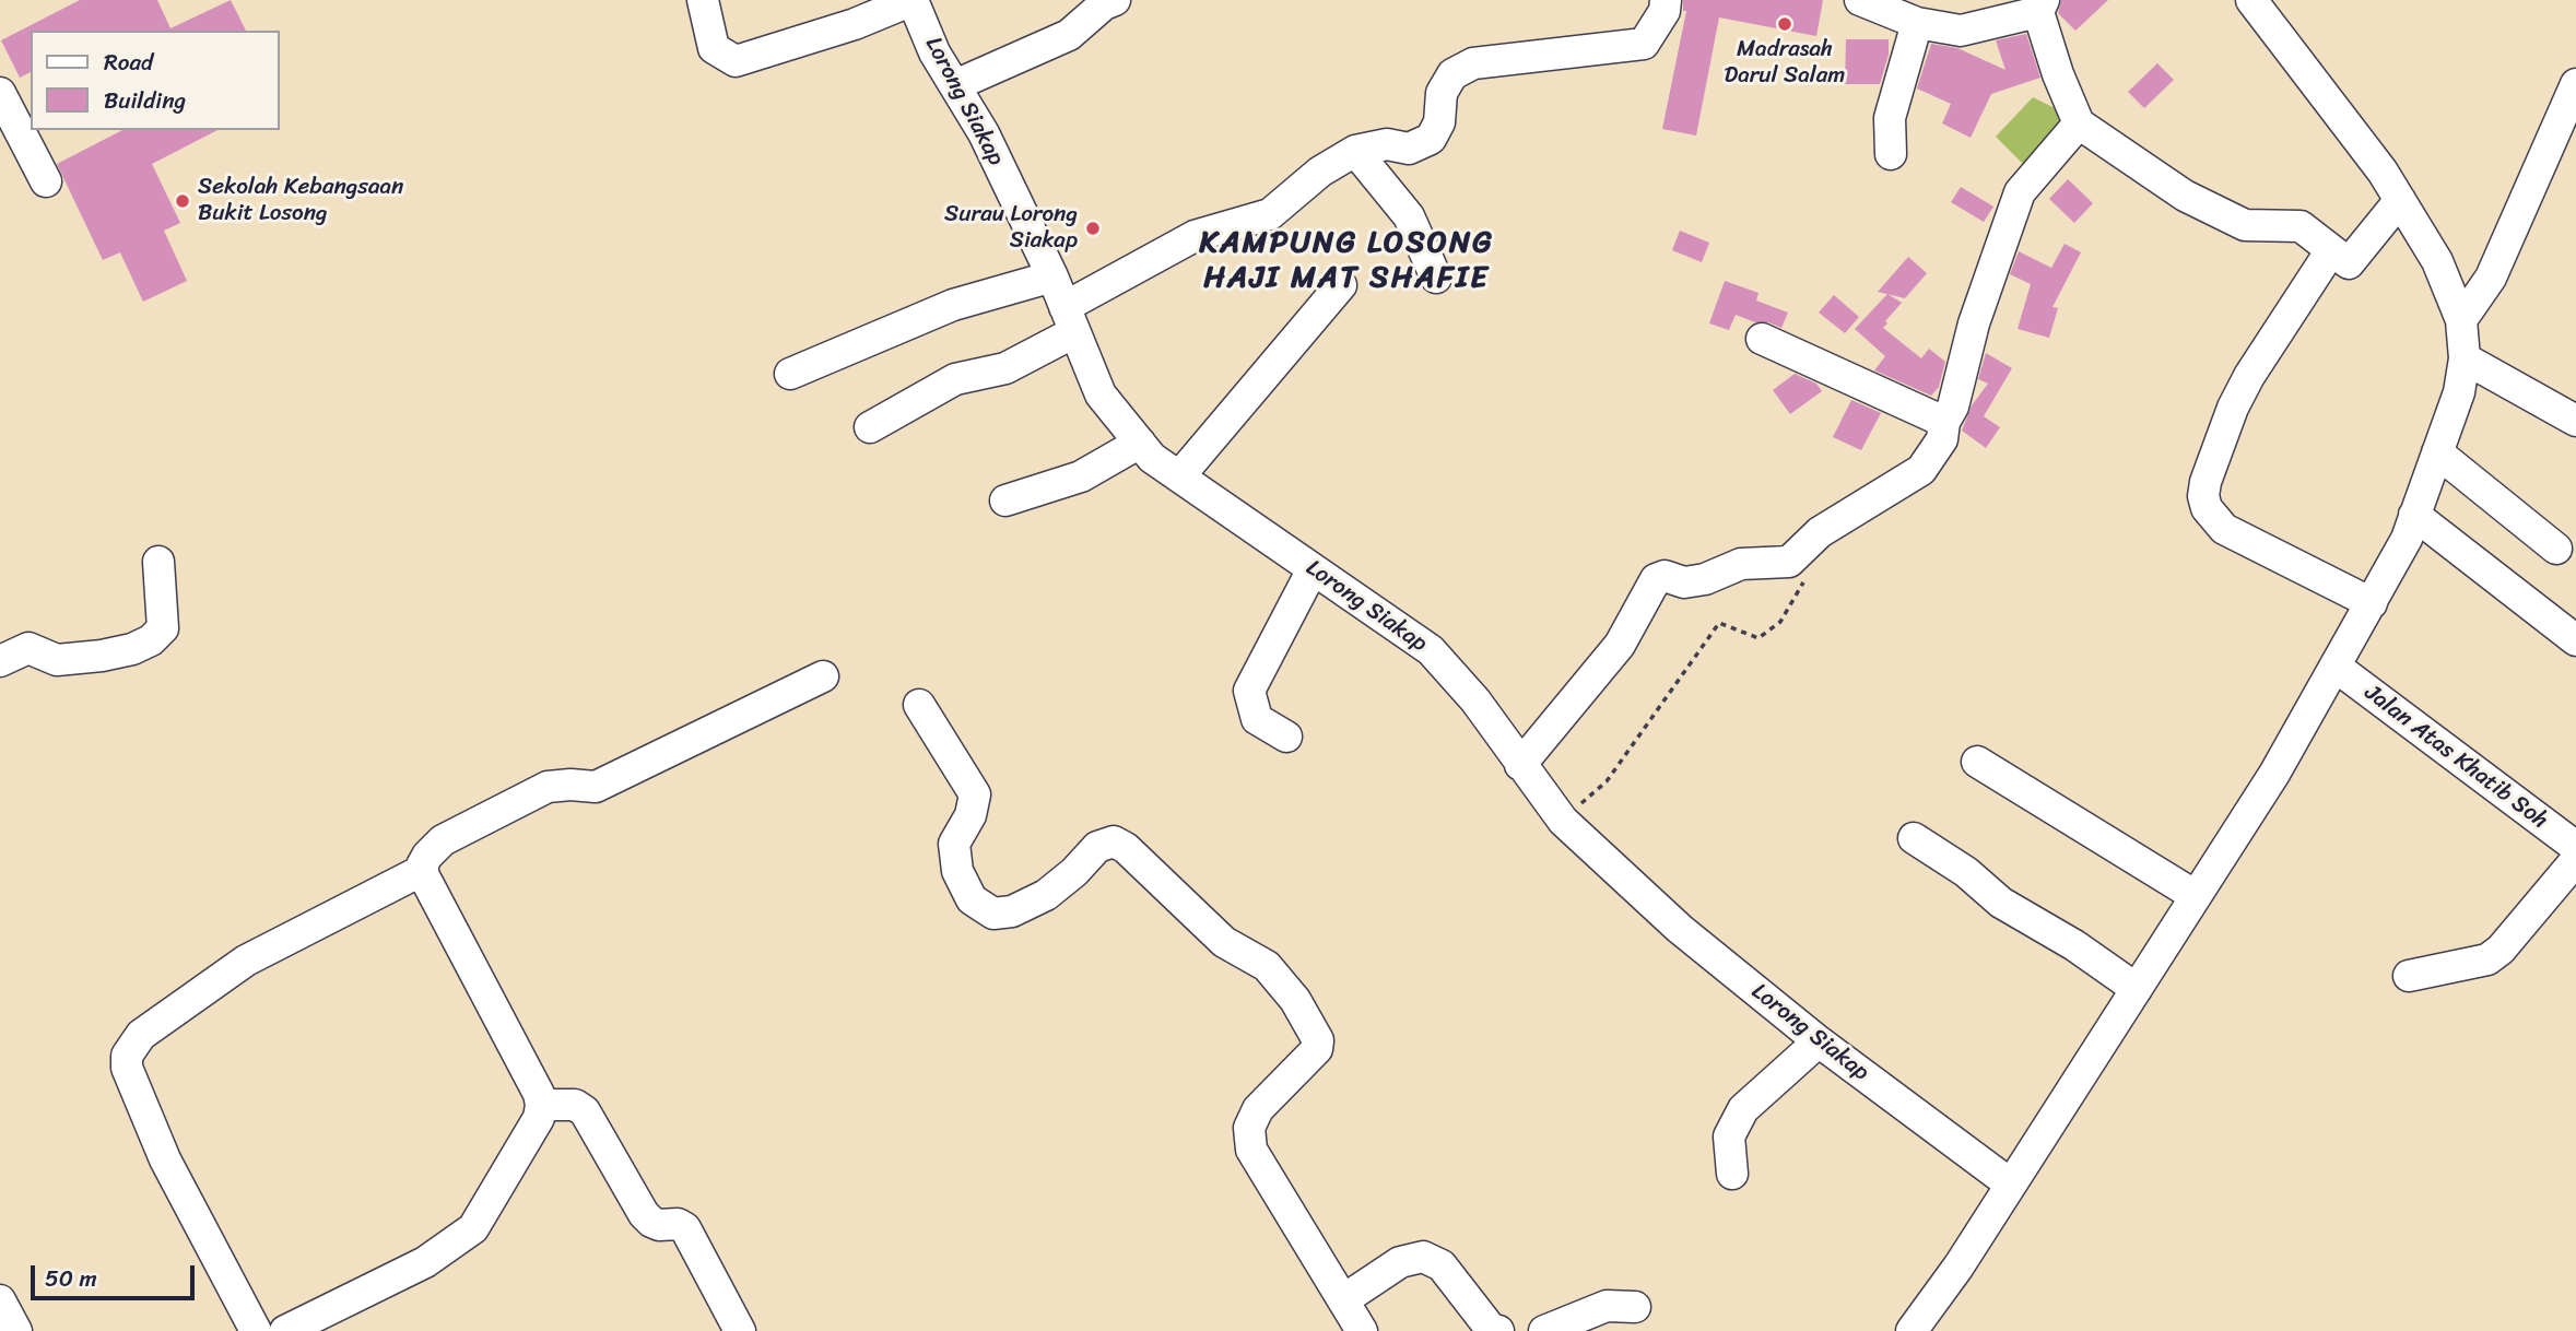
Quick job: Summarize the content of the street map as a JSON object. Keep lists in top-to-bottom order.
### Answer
{
  "streets": {
    "street": ["Lorong Siakap", "Jalan Atas Khatib Soh"]
  },
  "districts": ["KAMPUNG LOSONG HAJI MAT SHAFIE"],
  "places": ["Madrasah Darul Salam", "Sekolah Kebangsaan Bukit Losong", "Surau Lorong Siakap"],
  "legend": ["Road", "Building"],
  "scale_bar": "50 m"
}
